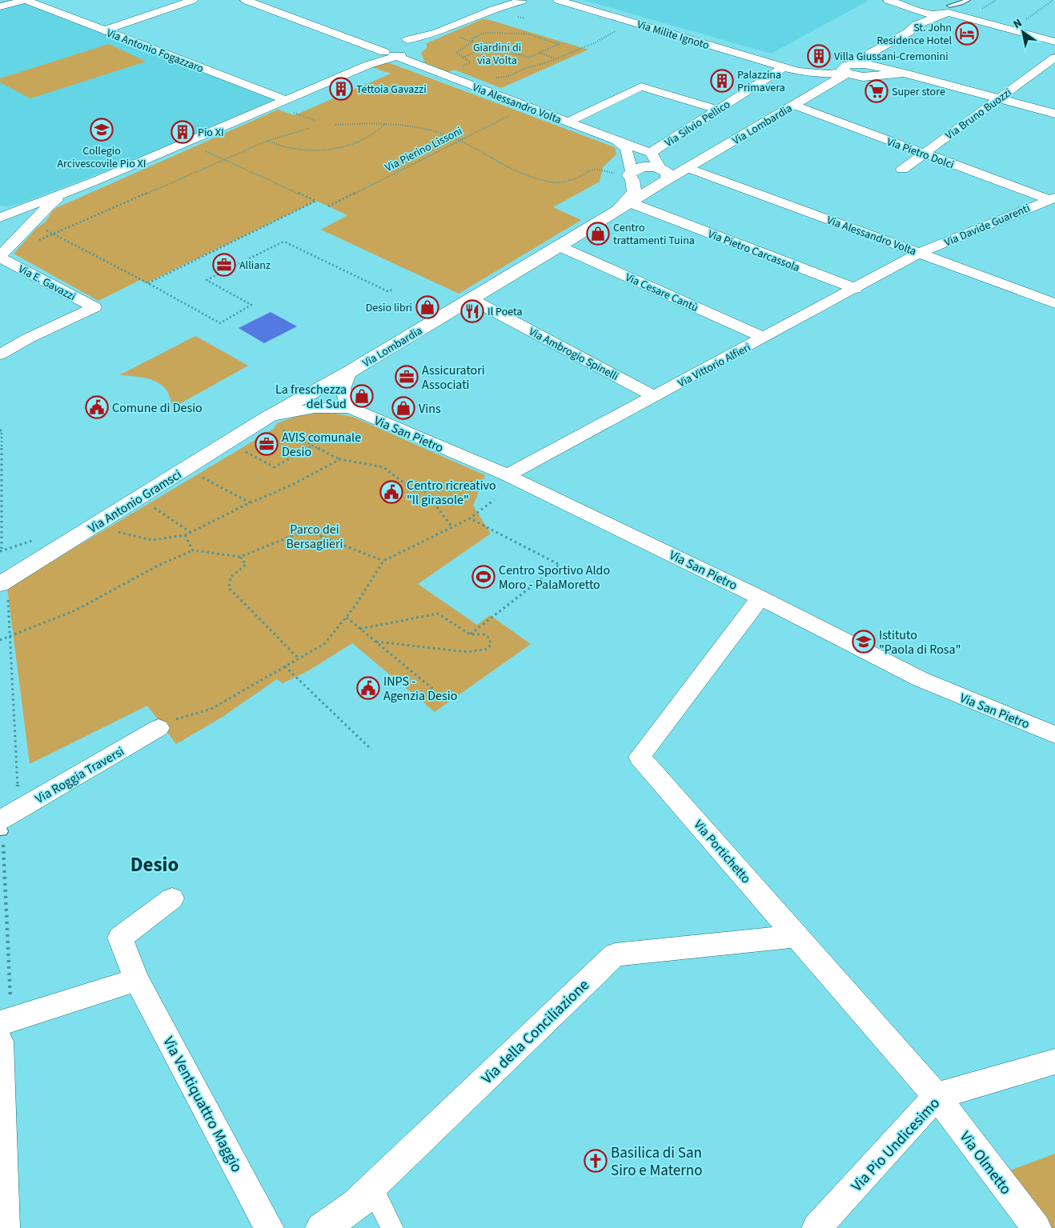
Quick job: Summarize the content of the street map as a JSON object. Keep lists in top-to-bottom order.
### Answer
{
  "streets": {
    "street": [
      "Via Milite Ignoto",
      "Via Antonio Fogazzaro",
      "Via Alessandro Volta",
      "Via Bruno Buozzi",
      "Via Silvio Pellico",
      "Via Lombardia",
      "Via Pietro Dolci",
      "Via Davide Guarenti",
      "Via Pietro Carcassola",
      "Via E. Gavazzi",
      "Via Cesare Cantù",
      "Via Ambrogio Spinelli",
      "Via Vittorio Alfieri",
      "Via San Pietro",
      "Via Antonio Gramsci",
      "Via Roggia Traversi",
      "Via Portichetto",
      "Via della Conciliazione",
      "Via Ventiquattro Maggio",
      "Via Pio Undicesimo",
      "Via Olmetto"
    ],
    "path": ["Via Pierino Lissoni"]
  },
  "crossings": [
    ["Via Milite Ignoto", "Via Silvio Pellico"],
    ["Via Milite Ignoto", "Via Lombardia"],
    ["Via Alessandro Volta", "Via Silvio Pellico"],
    ["Via Alessandro Volta", "Via Lombardia"],
    ["Via Alessandro Volta", "Via Pierino Lissoni"],
    ["Via Alessandro Volta", "Via Davide Guarenti"],
    ["Via Alessandro Volta", "Via Vittorio Alfieri"],
    ["Via Bruno Buozzi", "Via Pietro Dolci"],
    ["Via Lombardia", "Via Pietro Dolci"],
    ["Via Lombardia", "Via Pietro Carcassola"],
    ["Via Lombardia", "Via Cesare Cantù"],
    ["Via Lombardia", "Via Ambrogio Spinelli"],
    ["Via Lombardia", "Via San Pietro"],
    ["Via Lombardia", "Via Antonio Gramsci"],
    ["Via Pietro Dolci", "Via Davide Guarenti"],
    ["Via Davide Guarenti", "Via Vittorio Alfieri"],
    ["Via Pietro Carcassola", "Via Vittorio Alfieri"],
    ["Via Cesare Cantù", "Via Vittorio Alfieri"],
    ["Via Ambrogio Spinelli", "Via Vittorio Alfieri"],
    ["Via Vittorio Alfieri", "Via San Pietro"],
    ["Via San Pietro", "Via Antonio Gramsci"],
    ["Via San Pietro", "Via Portichetto"],
    ["Via Portichetto", "Via della Conciliazione"],
    ["Via Portichetto", "Via Pio Undicesimo"],
    ["Via Portichetto", "Via Olmetto"],
    ["Via Pio Undicesimo", "Via Olmetto"]
  ],
  "districts": ["Desio"],
  "parks": ["Giardini di via Volta", "Parco dei Bersaglieri"],
  "places": {
    "hotel": ["St. John Residence Hotel"],
    "building": [
      "Villa Giussani-Cremonini",
      "Palazzina Primavera",
      "Tettoia Gavazzi",
      "Pio XI"
    ],
    "supermarket": ["Super store"],
    "school or university": ["Collegio Arcivescovile Pio XI", "Istituto \"Paola di Rosa\""],
    "shop": [
      "Centro trattamenti Tuina",
      "Desio libri",
      "La freschezza del Sud",
      "Vins"
    ],
    "office": ["Allianz", "Assicuratori Associati", "AVIS comunale Desio"],
    "restaurant": ["Il Poeta"],
    "public building": ["Comune di Desio", "Centro ricreativo \"Il girasole\"", "INPS - Agenzia Desio"],
    "sports": ["Centro Sportivo Aldo Moro - PalaMoretto"],
    "church": ["Basilica di San Siro e Materno"]
  },
  "north": "top left"
}
